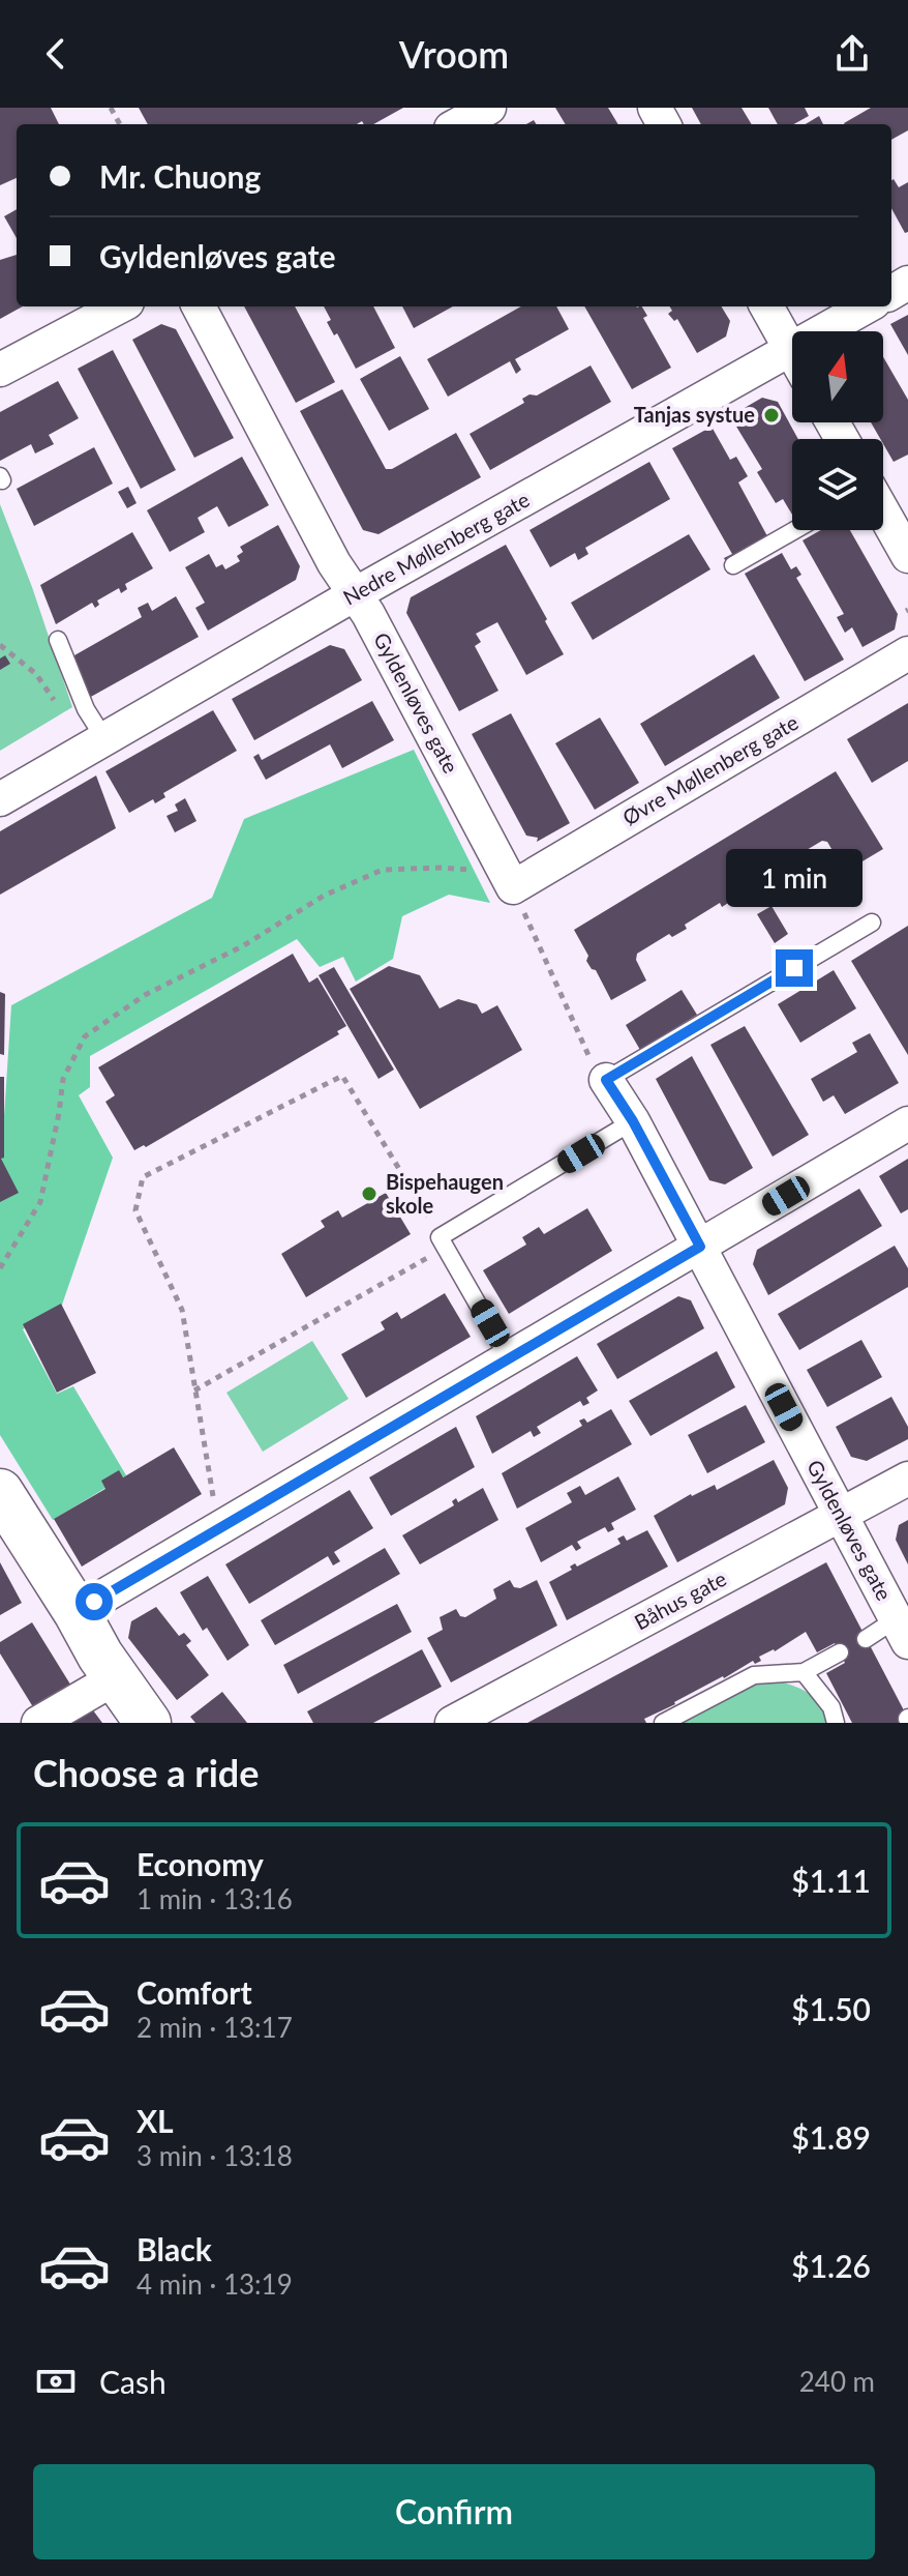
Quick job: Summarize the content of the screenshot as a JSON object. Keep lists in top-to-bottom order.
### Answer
{
  "streets": {
    "street": [
      "Nedre Møllenberg gate",
      "Gyldenløves gate",
      "Øvre Møllenberg gate",
      "Båhus gate"
    ]
  },
  "crossings": [
    ["Nedre Møllenberg gate", "Gyldenløves gate"],
    ["Gyldenløves gate", "Øvre Møllenberg gate"],
    ["Gyldenløves gate", "Båhus gate"]
  ],
  "places": ["Tanjas systue", "Bispehaugen skole"],
  "north": "top",
  "page": {
    "header": "Vroom",
    "banner": ["Mr. Chuong", "Gyldenløves gate"],
    "bubble": "1 min",
    "heading": "Choose a ride",
    "list": [
      {
        "name": "Economy",
        "note": "1 min · 13:16",
        "value": "$1.11"
      },
      {
        "name": "Comfort",
        "note": "2 min · 13:17",
        "value": "$1.50"
      },
      {
        "name": "XL",
        "note": "3 min · 13:18",
        "value": "$1.89"
      },
      {
        "name": "Black",
        "note": "4 min · 13:19",
        "value": "$1.26"
      }
    ],
    "pay": ["Cash", "240 m"],
    "buttons": "Confirm"
  }
}
